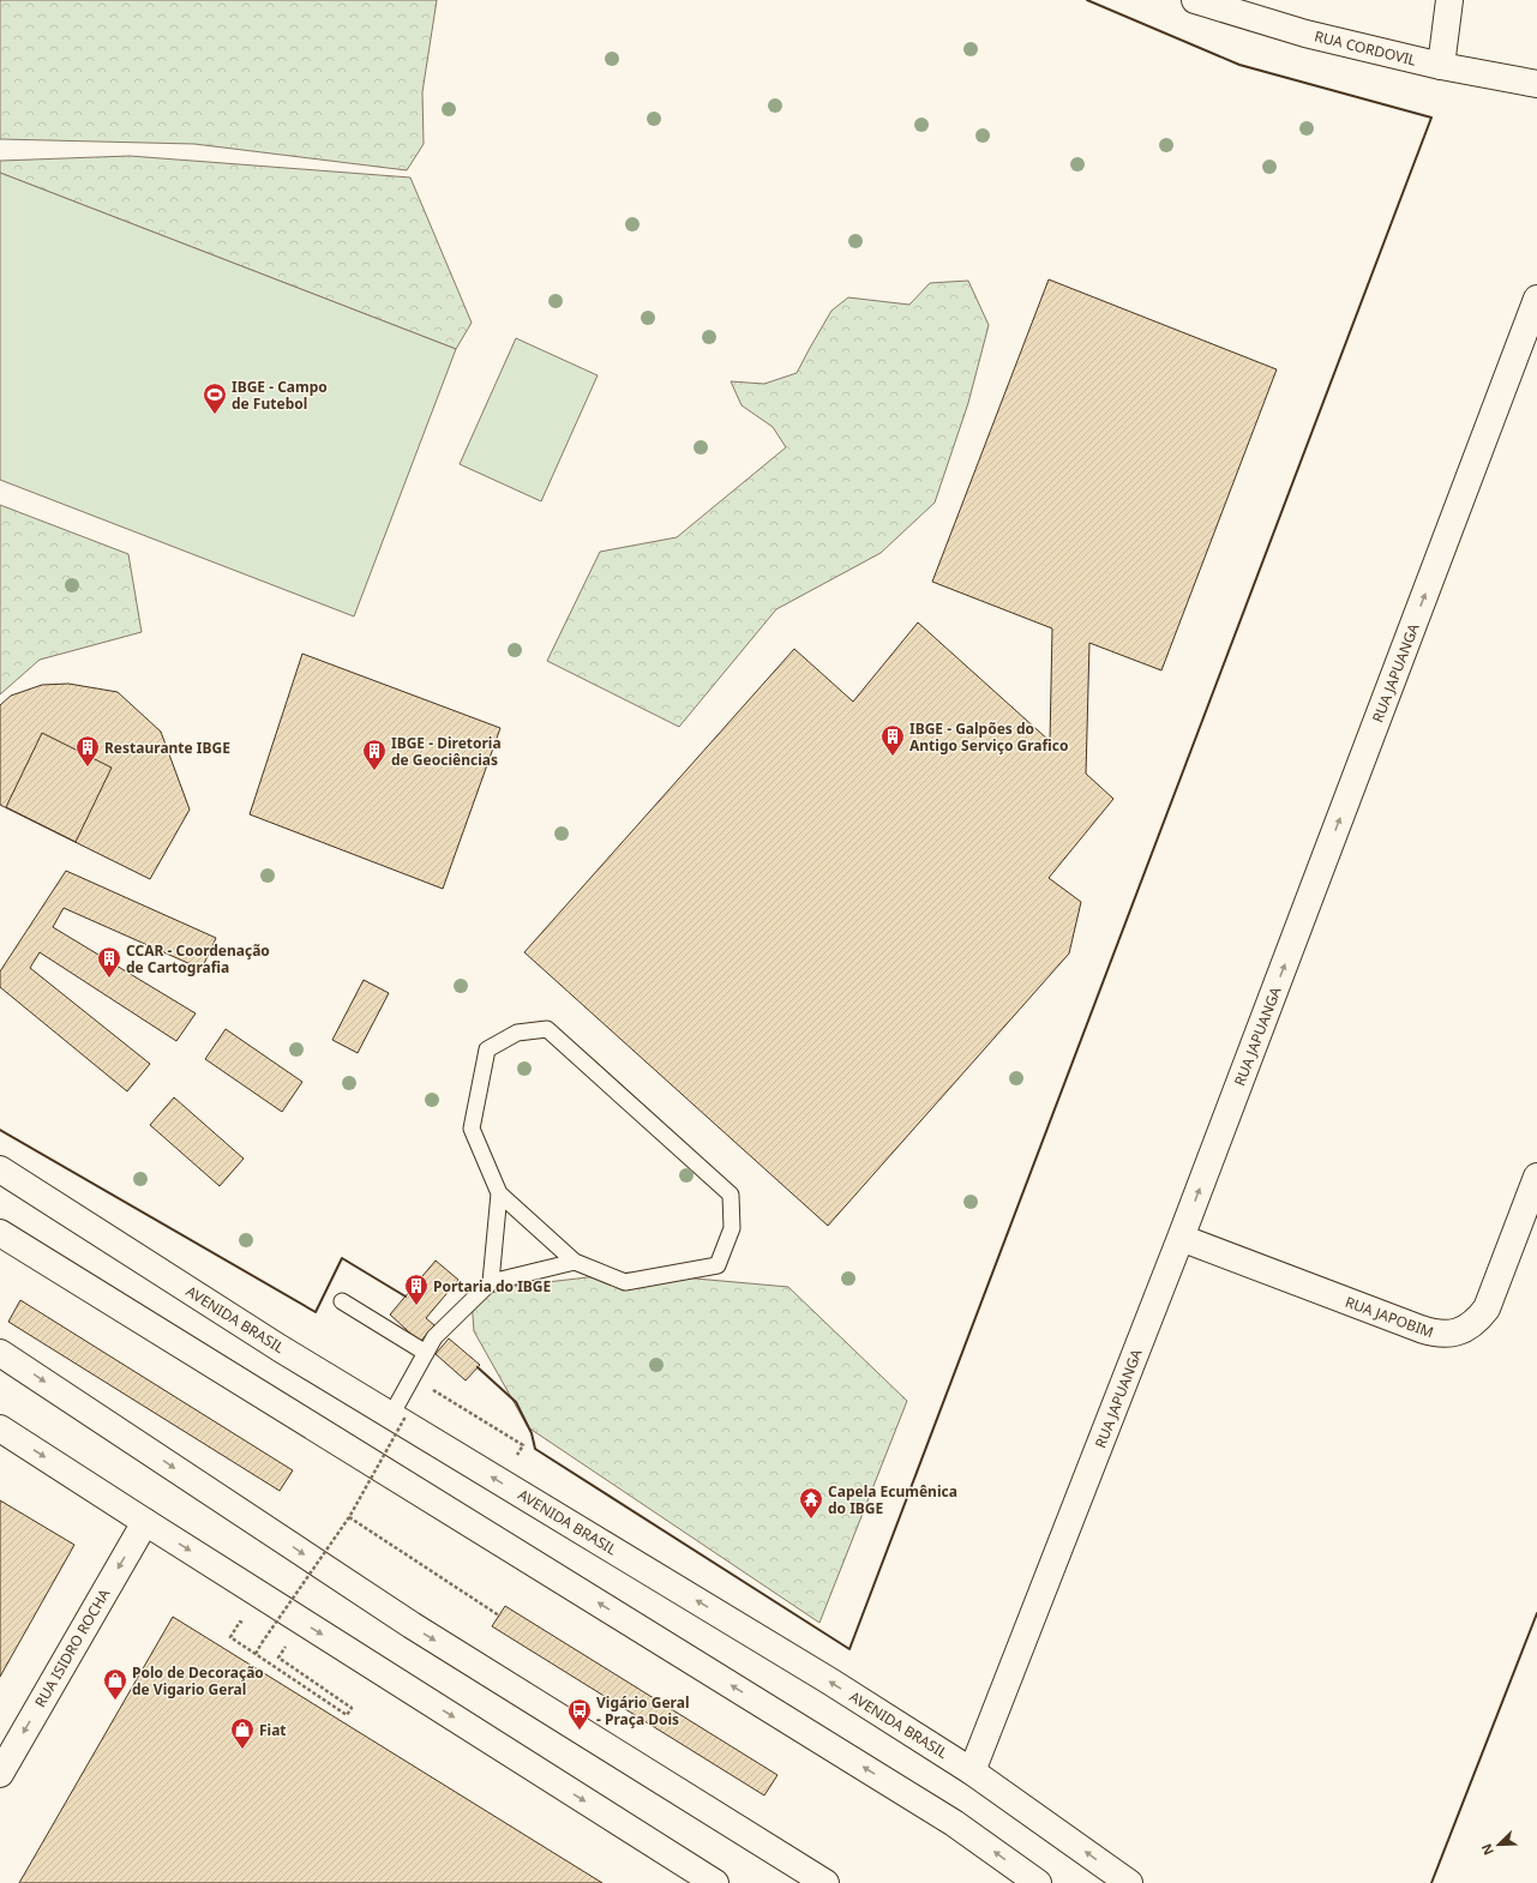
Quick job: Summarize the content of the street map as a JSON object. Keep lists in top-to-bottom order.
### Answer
{
  "streets": {
    "main road": [
      "RUA CORDOVIL",
      "RUA JAPUANGA",
      "RUA JAPOBIM",
      "AVENIDA BRASIL",
      "RUA ISIDRO ROCHA"
    ]
  },
  "crossings": [
    ["RUA JAPUANGA", "RUA JAPOBIM"],
    ["RUA JAPUANGA", "AVENIDA BRASIL"]
  ],
  "one_way": ["RUA JAPUANGA", "RUA ISIDRO ROCHA"],
  "places": {
    "sports": ["IBGE - Campo de Futebol"],
    "building": [
      "IBGE - Galpões do Antigo Serviço Grafico",
      "Restaurante IBGE",
      "IBGE - Diretoria de Geociências",
      "CCAR - Coordenação de Cartografia",
      "Portaria do IBGE"
    ],
    "temple": ["Capela Ecumênica do IBGE"],
    "shop": ["Polo de Decoração de Vigario Geral", "Fiat"],
    "bus stop": ["Vigário Geral - Praça Dois"]
  },
  "north": "bottom left"
}
